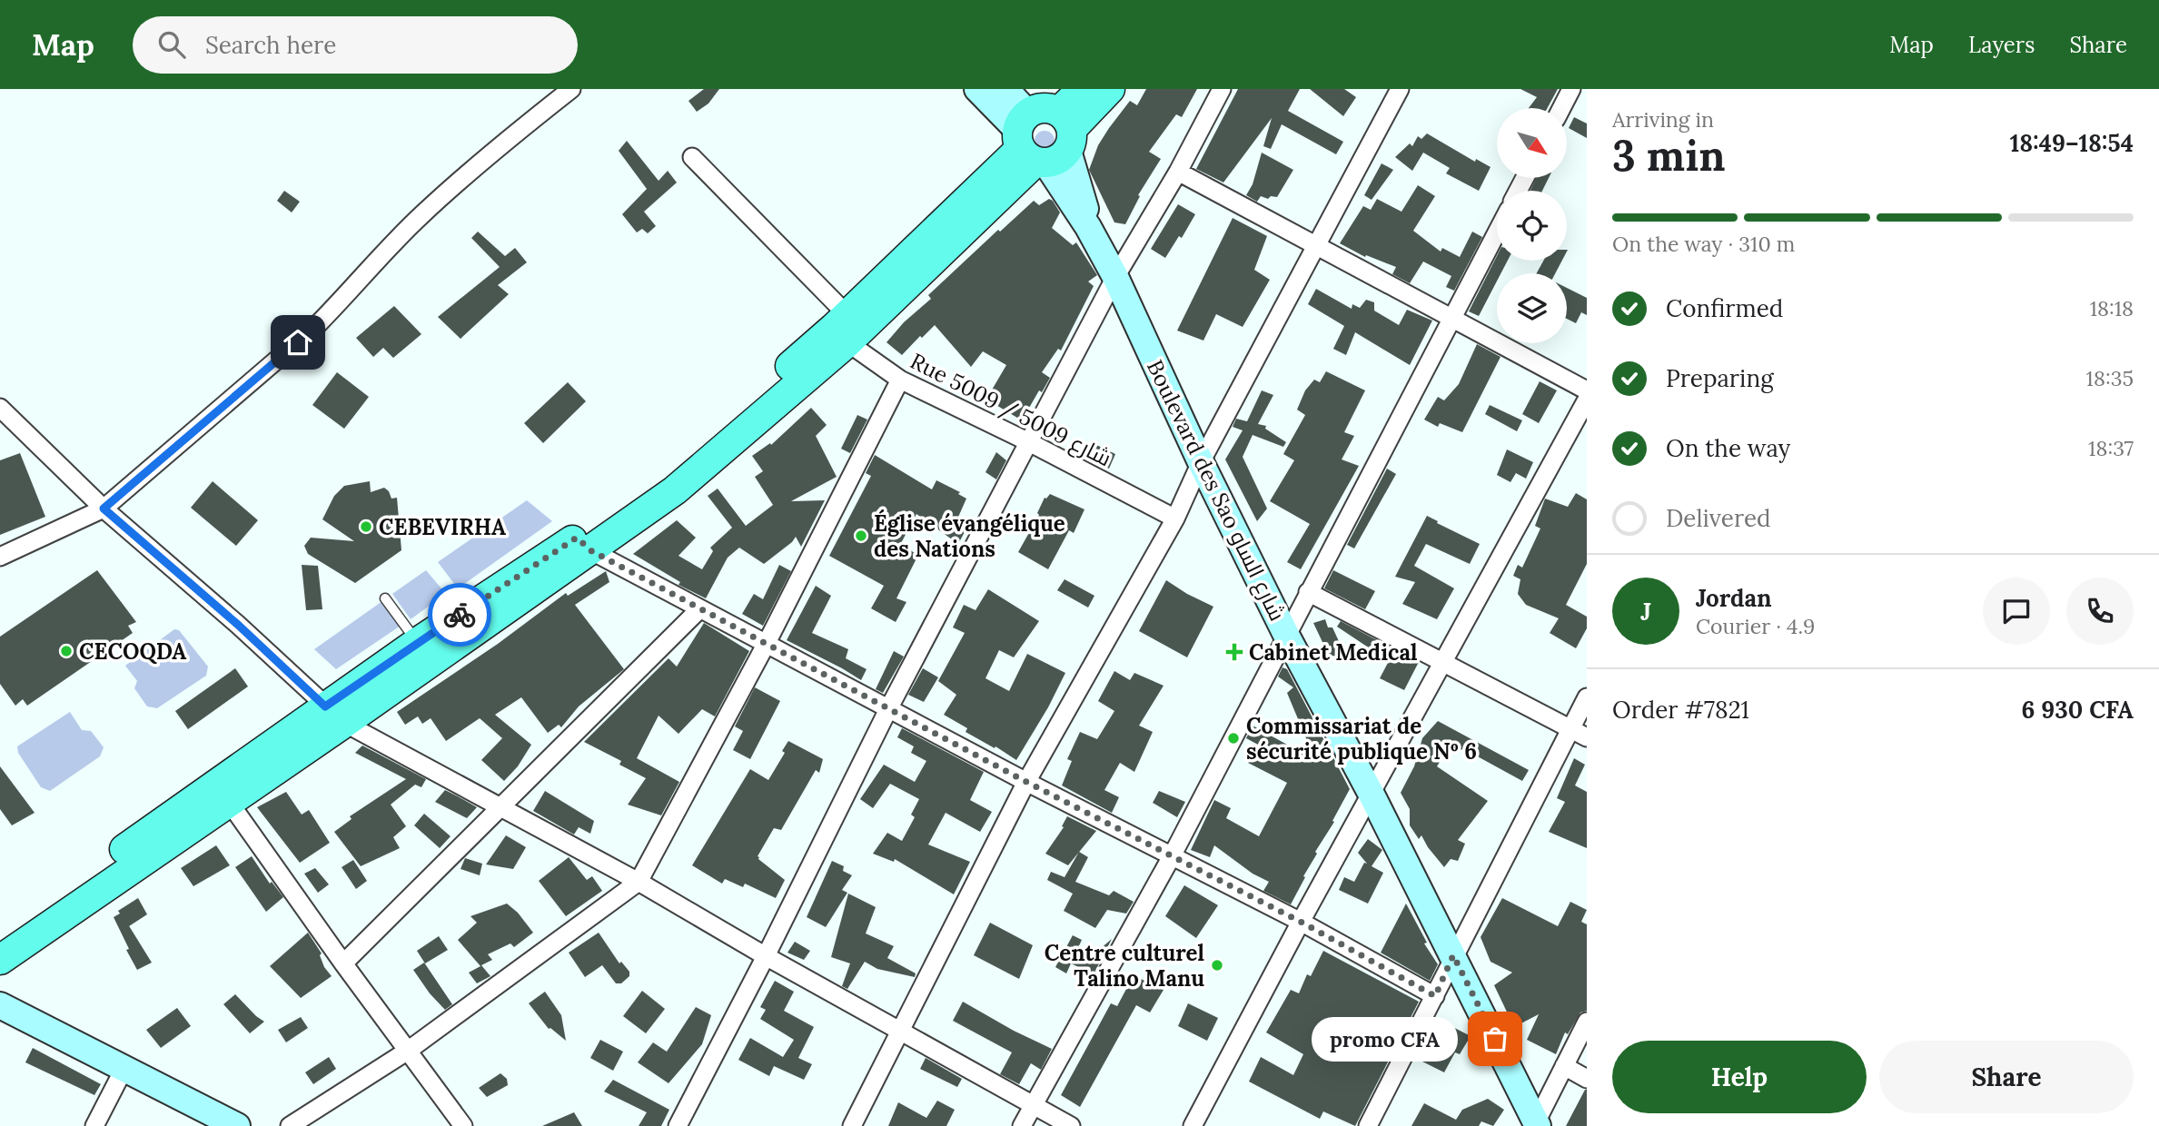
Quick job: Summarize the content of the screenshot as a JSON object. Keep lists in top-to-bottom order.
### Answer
{
  "streets": {
    "street": ["Rue 5009 / شارع 5009", "Boulevard des Sao شارع الساو"]
  },
  "places": {
    "other": [
      "CEBEVIRHA",
      "Église évangélique des Nations",
      "CECOQDA",
      "Commissariat de sécurité publique Nº 6",
      "Centre culturel Talino Manu",
      "promo CFA"
    ],
    "health": ["Cabinet Medical"]
  },
  "north": "bottom right",
  "page": {
    "header": "Map",
    "search": "Search here",
    "nav": ["Map", "Layers", "Share"],
    "heading": ["3 min", "Arriving in", "18:49–18:54"],
    "panel": [
      "Jordan",
      "Courier · 4.9",
      "Order #7821",
      "6 930 CFA"
    ],
    "bar": "On the way · 310 m",
    "list": [
      ["Confirmed", "18:18"],
      ["Preparing", "18:35"],
      ["On the way", "18:37"],
      "Delivered"
    ],
    "round": "J",
    "bubble": "promo CFA",
    "buttons": ["Help", "Share"]
  }
}
